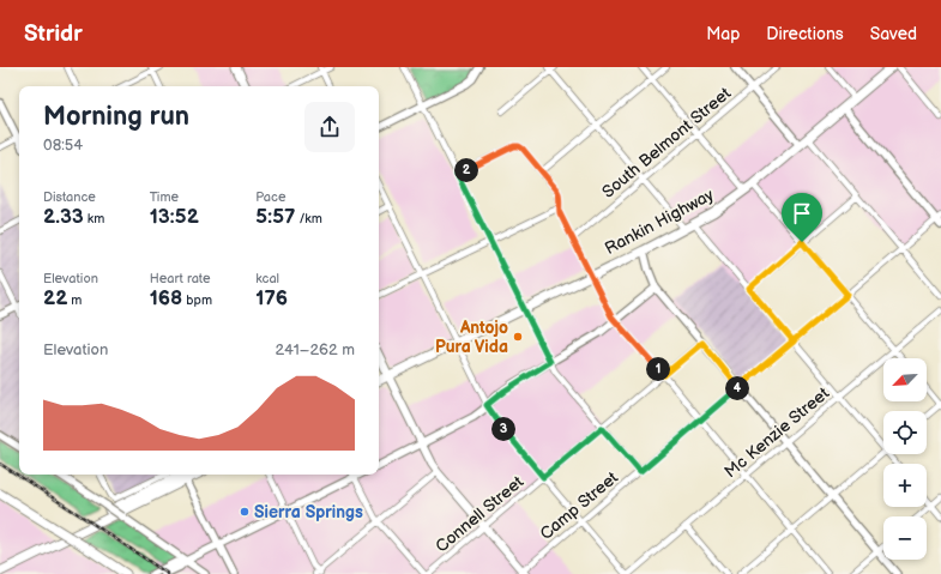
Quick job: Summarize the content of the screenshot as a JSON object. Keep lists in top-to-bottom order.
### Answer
{
  "streets": {
    "main road": ["Rankin Highway"],
    "street": [
      "South Belmont Street",
      "Mc Kenzie Street",
      "Camp Street",
      "Connell Street"
    ]
  },
  "places": ["Antojo Pura Vida", "Sierra Springs"],
  "north": "bottom left",
  "page": {
    "header": "Stridr",
    "nav": ["Map", "Directions", "Saved"],
    "heading": ["Morning run", "08:54"],
    "pins": [
      "2",
      "1",
      "4",
      "3"
    ],
    "stats": [
      ["Distance", "2.33 km"],
      ["Time", "13:52"],
      ["Pace", "5:57 /km"],
      ["Elevation", "22 m"],
      ["Heart rate", "168 bpm"],
      ["kcal", "176"]
    ],
    "chart": ["Elevation", "241–262 m"],
    "map_buttons": ["+", "−"]
  }
}
